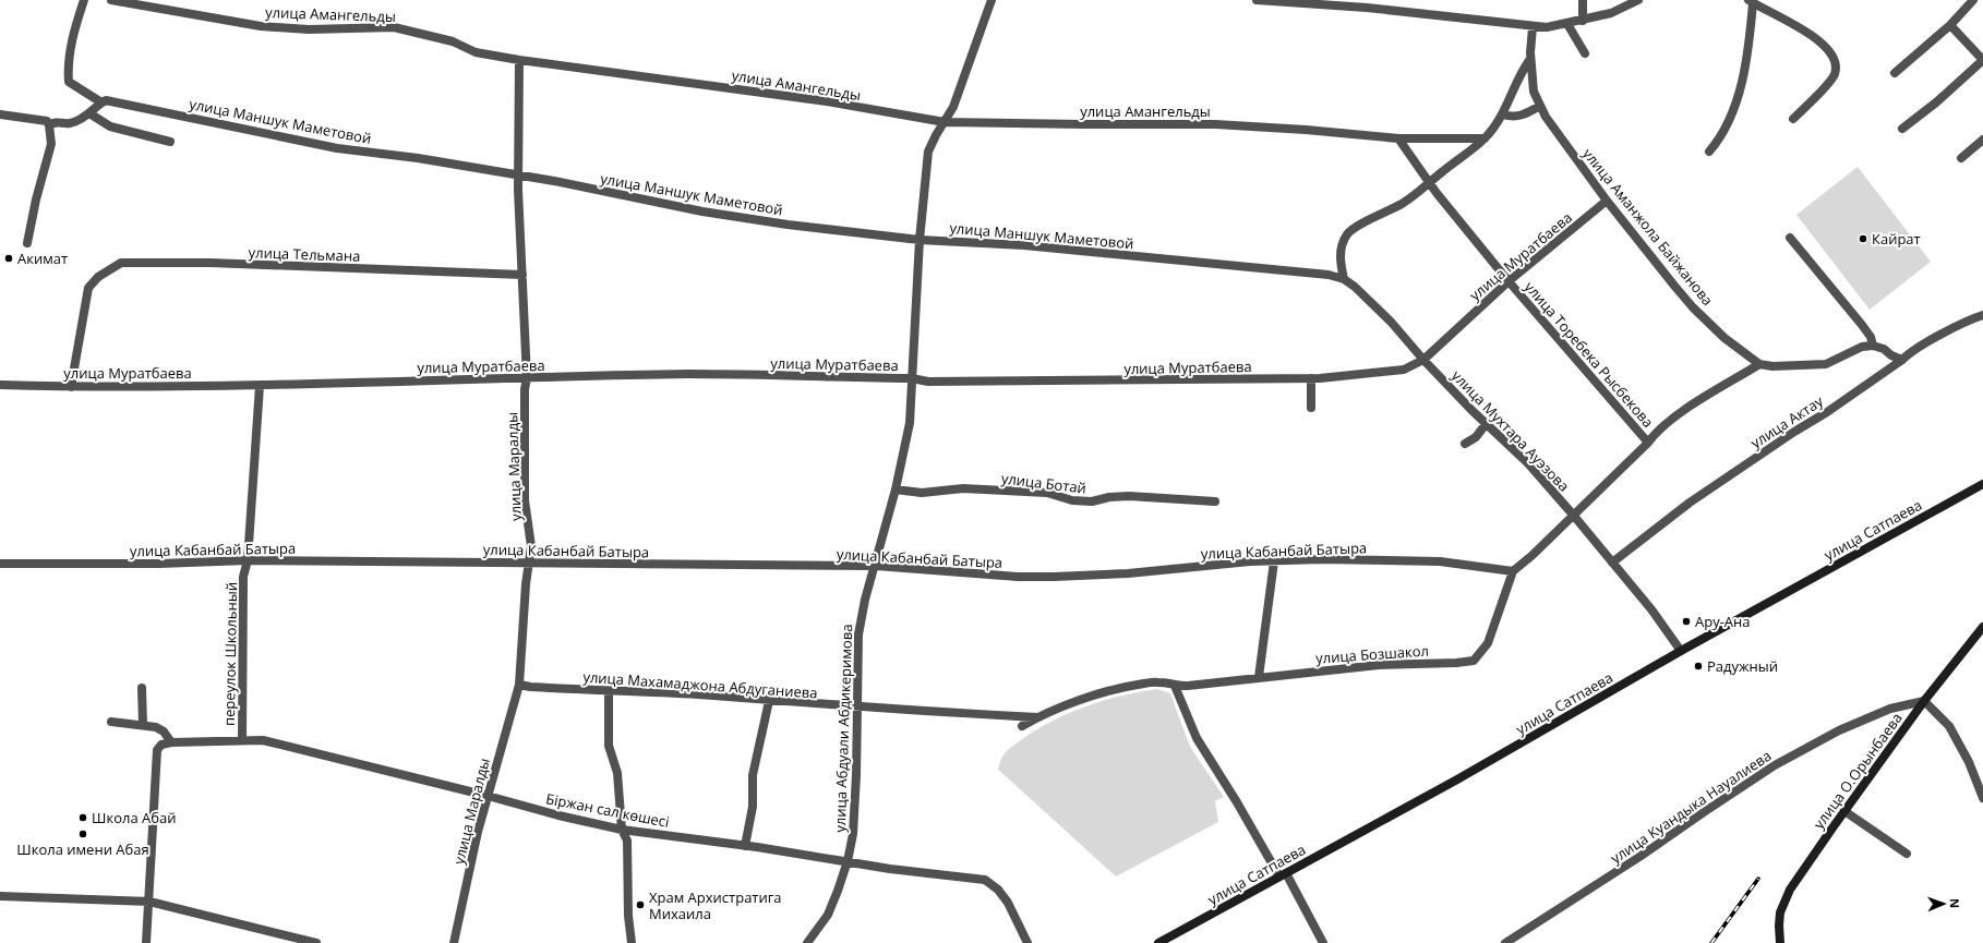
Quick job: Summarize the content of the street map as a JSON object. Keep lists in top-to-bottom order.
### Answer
{
  "streets": {
    "street": [
      "улица Амангельды",
      "улица Маншук Маметовой",
      "улица Аманжола Байжанова",
      "улица Тельмана",
      "улица Муратбаева",
      "улица Торебека Рысбекова",
      "улица Актау",
      "улица Мухтара Ауэзова",
      "улица Маралды",
      "улица Ботай",
      "улица Сатпаева",
      "улица Кабанбай Батыра",
      "переулок Школьный",
      "улица Бозшакол",
      "улица Махамаджона Абдуганиева",
      "улица Абдуали Абдикеримова",
      "улица О.Орынбаева",
      "улица Куандыка Науалиева",
      "Біржан сал көшесі"
    ]
  },
  "crossings": [
    ["улица Амангельды", "улица Торебека Рысбекова"],
    ["улица Амангельды", "улица Маралды"],
    ["улица Амангельды", "улица Абдуали Абдикеримова"],
    ["улица Маншук Маметовой", "улица Мухтара Ауэзова"],
    ["улица Маншук Маметовой", "улица Маралды"],
    ["улица Маншук Маметовой", "улица Абдуали Абдикеримова"],
    ["улица Аманжола Байжанова", "улица Муратбаева"],
    ["улица Тельмана", "улица Муратбаева"],
    ["улица Тельмана", "улица Маралды"],
    ["улица Муратбаева", "улица Торебека Рысбекова"],
    ["улица Муратбаева", "улица Мухтара Ауэзова"],
    ["улица Муратбаева", "улица Маралды"],
    ["улица Муратбаева", "переулок Школьный"],
    ["улица Муратбаева", "улица Абдуали Абдикеримова"],
    ["улица Актау", "улица Мухтара Ауэзова"],
    ["улица Мухтара Ауэзова", "улица Сатпаева"],
    ["улица Маралды", "улица Кабанбай Батыра"],
    ["улица Маралды", "улица Махамаджона Абдуганиева"],
    ["улица Маралды", "Біржан сал көшесі"],
    ["улица Ботай", "улица Абдуали Абдикеримова"],
    ["улица Кабанбай Батыра", "переулок Школьный"],
    ["улица Кабанбай Батыра", "улица Бозшакол"],
    ["улица Кабанбай Батыра", "улица Абдуали Абдикеримова"],
    ["переулок Школьный", "Біржан сал көшесі"],
    ["улица Бозшакол", "улица Махамаджона Абдуганиева"],
    ["улица Махамаджона Абдуганиева", "улица Абдуали Абдикеримова"],
    ["улица Абдуали Абдикеримова", "Біржан сал көшесі"],
    ["улица О.Орынбаева", "улица Куандыка Науалиева"]
  ],
  "places": [
    "Кайрат",
    "Акимат",
    "Ару-Ана",
    "Радужный",
    "Школа Абай",
    "Школа имени Абая",
    "Храм Архистратига Михаила"
  ],
  "north": "right"
}
